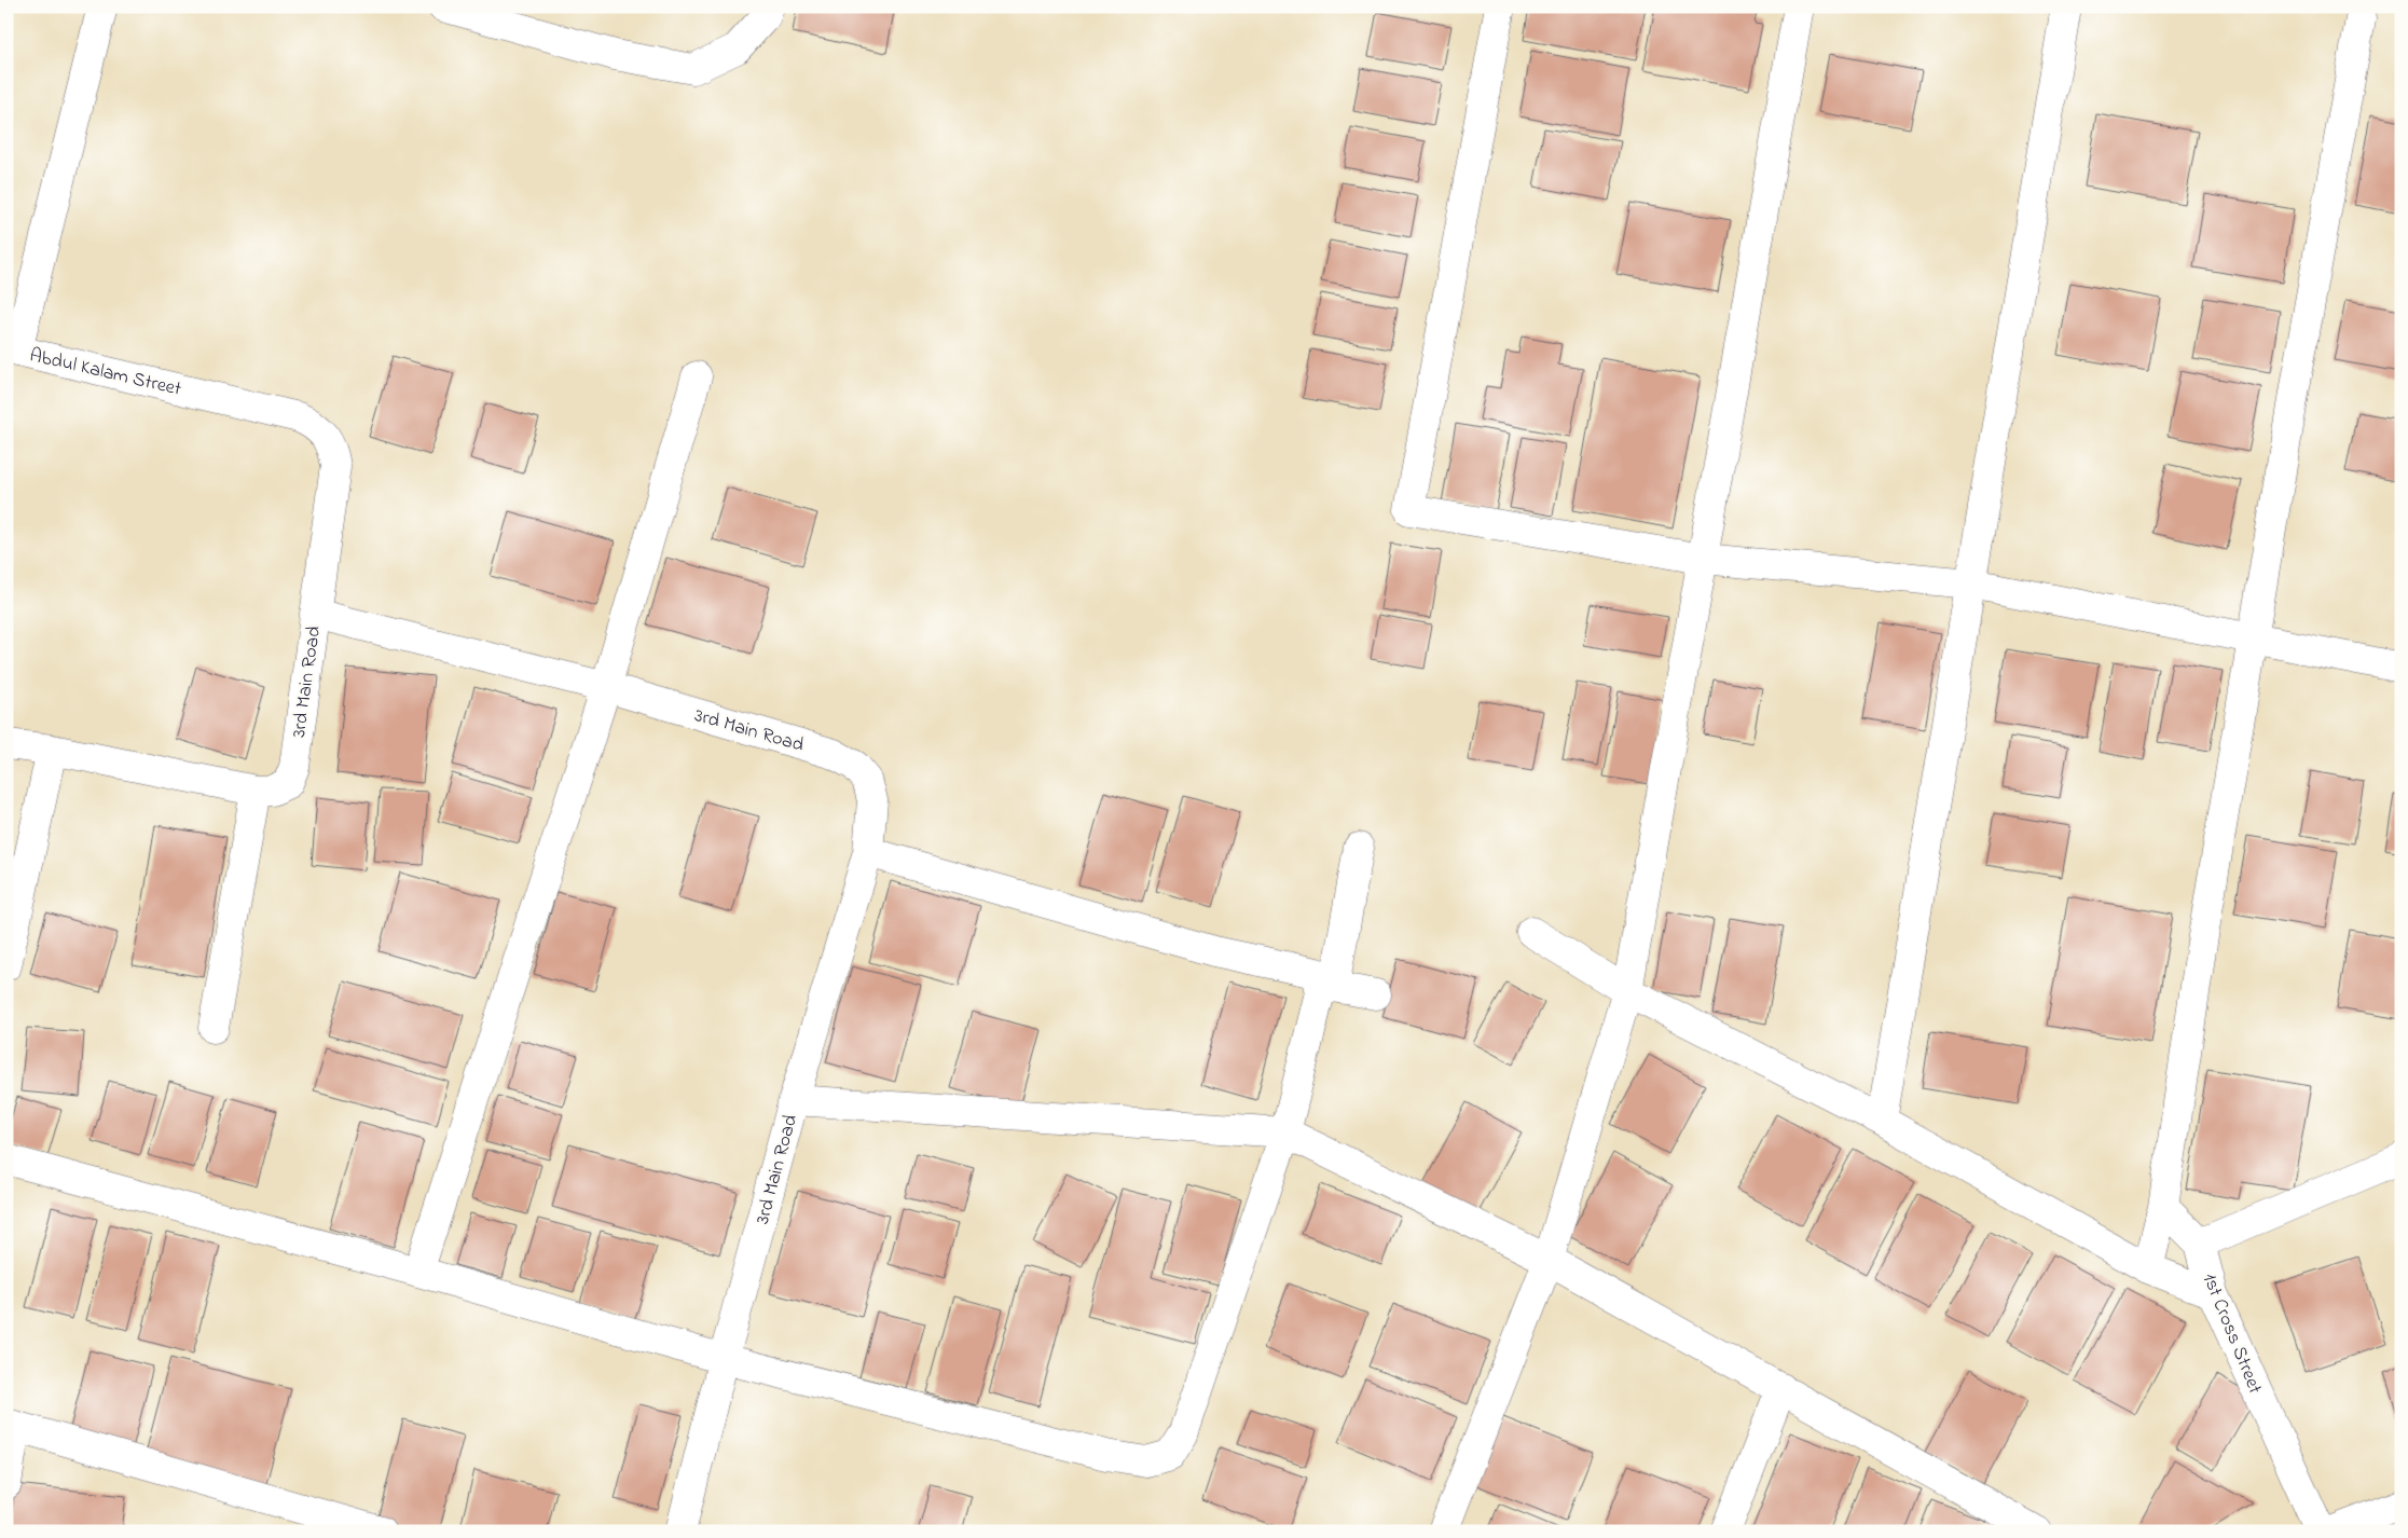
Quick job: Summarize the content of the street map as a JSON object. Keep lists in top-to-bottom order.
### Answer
{
  "streets": {
    "street": ["Abdul Kalam Street", "3rd Main Road", "1st Cross Street"]
  },
  "crossings": [
    ["Abdul Kalam Street", "3rd Main Road"]
  ]
}
